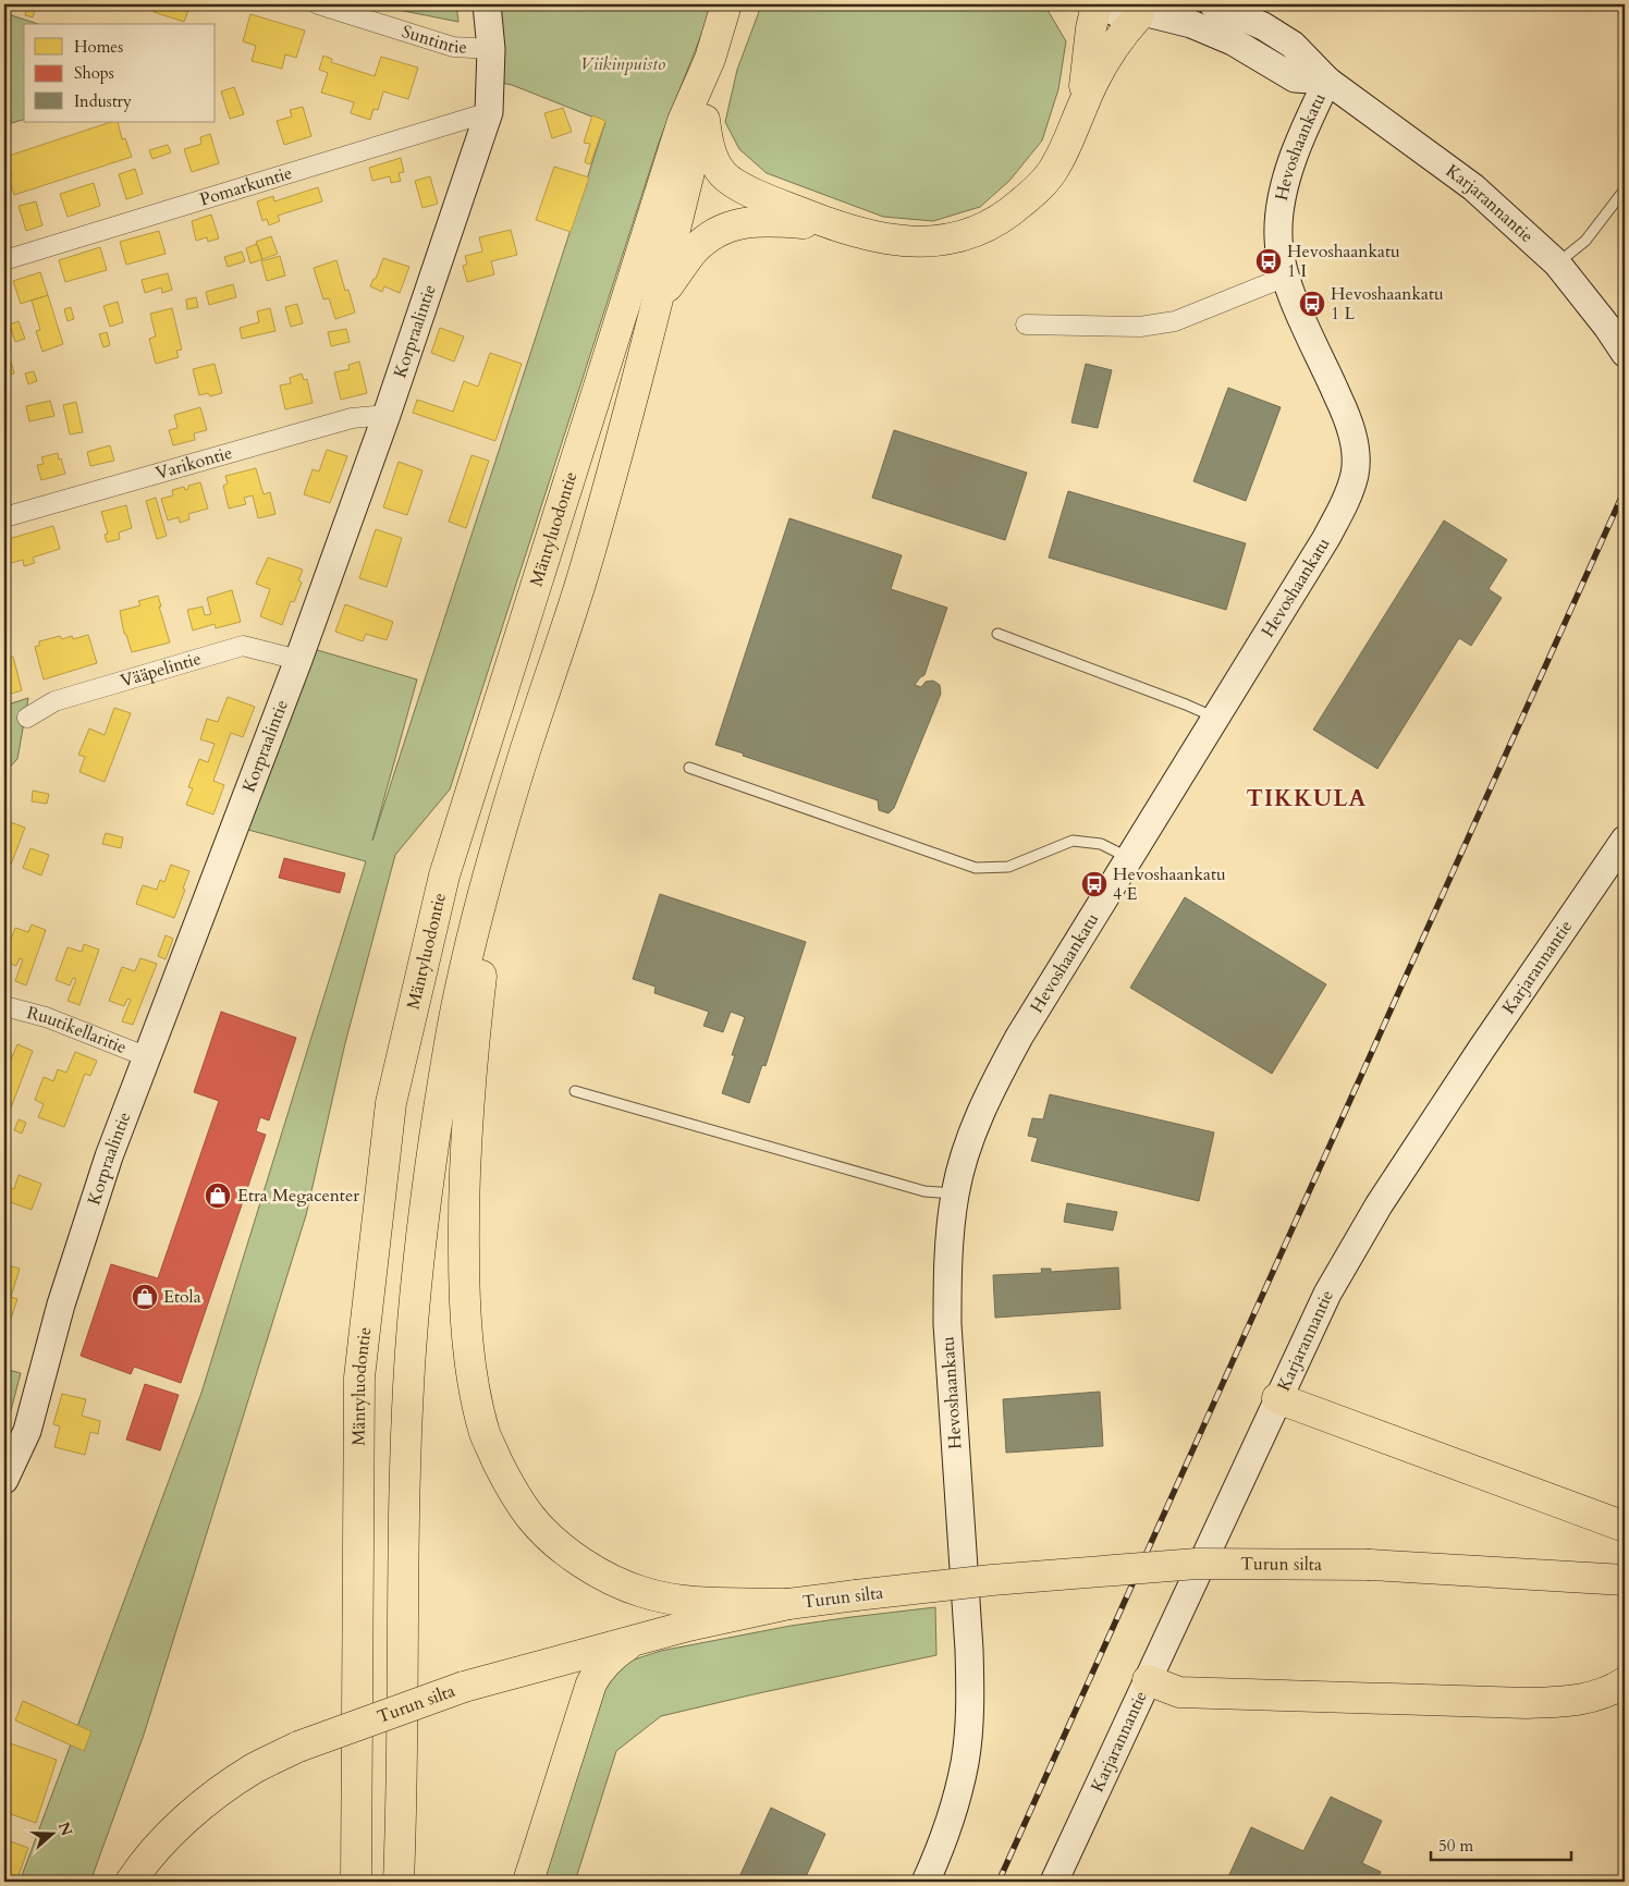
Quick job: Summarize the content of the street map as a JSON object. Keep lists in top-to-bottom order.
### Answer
{
  "streets": {
    "highway": ["Mäntyluodontie", "Turun silta"],
    "street": [
      "Suntintie",
      "Hevoshaankatu",
      "Pomarkuntie",
      "Karjarannantie",
      "Korpraalintie",
      "Varikontie",
      "Vääpelintie",
      "Ruutikellaritie"
    ]
  },
  "crossings": [
    ["Suntintie", "Korpraalintie"],
    ["Hevoshaankatu", "Karjarannantie"],
    ["Pomarkuntie", "Korpraalintie"],
    ["Korpraalintie", "Varikontie"],
    ["Korpraalintie", "Vääpelintie"],
    ["Korpraalintie", "Ruutikellaritie"]
  ],
  "districts": ["TIKKULA"],
  "parks": ["Viikinpuisto"],
  "places": {
    "bus stop": ["Hevoshaankatu 1 I", "Hevoshaankatu 1 L", "Hevoshaankatu 4 E"],
    "shop": ["Etra Megacenter", "Etola"]
  },
  "legend": ["Homes", "Shops", "Industry"],
  "scale_bar": "50 m",
  "north": "right"
}
